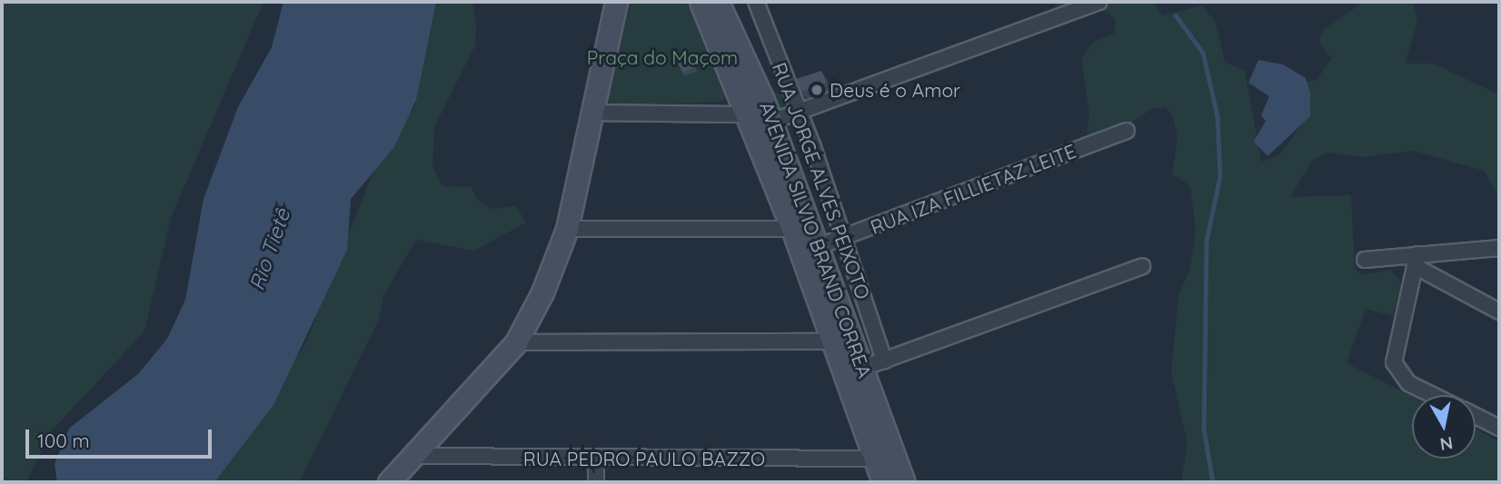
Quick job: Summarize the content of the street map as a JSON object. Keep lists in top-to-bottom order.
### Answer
{
  "streets": {
    "main road": ["AVENIDA SILVIO BRAND CORREA"],
    "street": ["RUA JORGE ALVES PEIXOTO", "RUA IZA FILLIETAZ LEITE", "RUA PEDRO PAULO BAZZO"]
  },
  "crossings": [
    ["RUA JORGE ALVES PEIXOTO", "RUA IZA FILLIETAZ LEITE"],
    ["RUA IZA FILLIETAZ LEITE", "AVENIDA SILVIO BRAND CORREA"],
    ["AVENIDA SILVIO BRAND CORREA", "RUA PEDRO PAULO BAZZO"]
  ],
  "water": ["Rio Tietê"],
  "parks": ["Praça do Maçom"],
  "places": ["Deus é o Amor"],
  "scale_bar": "100 m",
  "north": "bottom"
}
